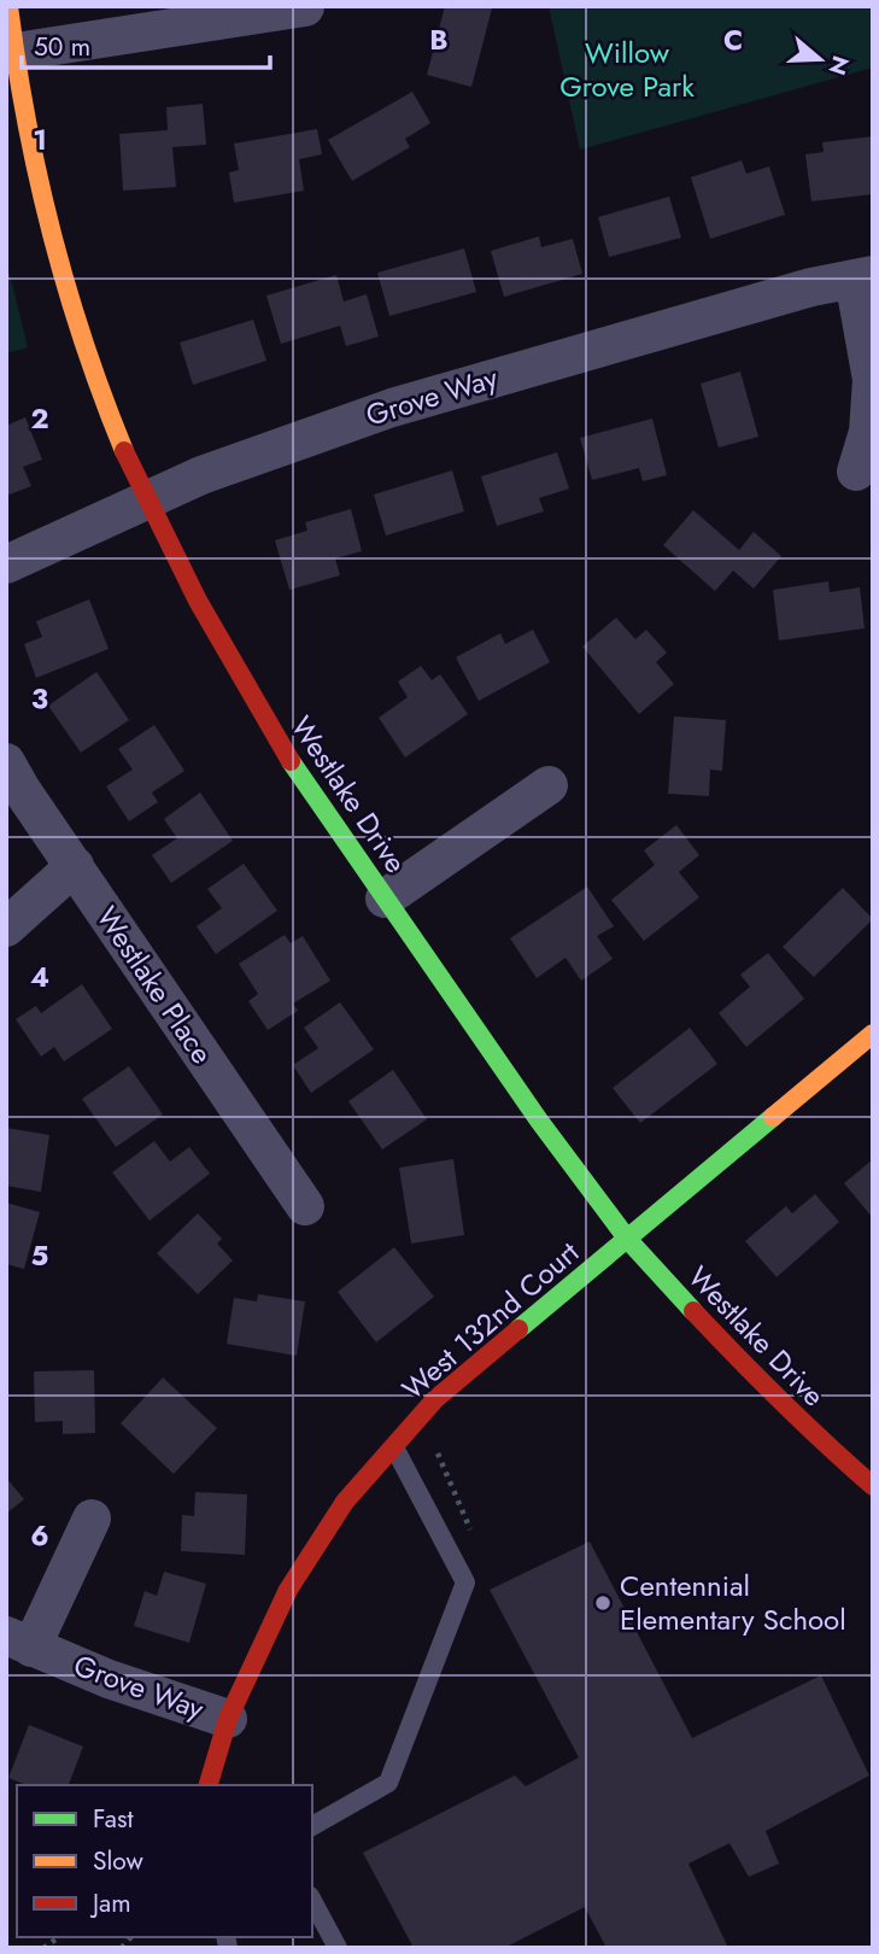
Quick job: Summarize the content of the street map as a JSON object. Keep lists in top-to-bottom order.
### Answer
{
  "streets": {
    "street": [
      "Grove Way",
      "Westlake Drive",
      "Westlake Place",
      "West 132nd Court"
    ]
  },
  "crossings": [
    ["Grove Way", "Westlake Drive"],
    ["Grove Way", "West 132nd Court"],
    ["Westlake Drive", "West 132nd Court"]
  ],
  "parks": ["Willow Grove Park"],
  "places": ["Centennial Elementary School"],
  "legend": ["Fast", "Slow", "Jam"],
  "scale_bar": "50 m",
  "north": "right",
  "grid": {
    "columns": ["B", "C"],
    "rows": [
      "1",
      "2",
      "3",
      "4",
      "5",
      "6"
    ]
  }
}
